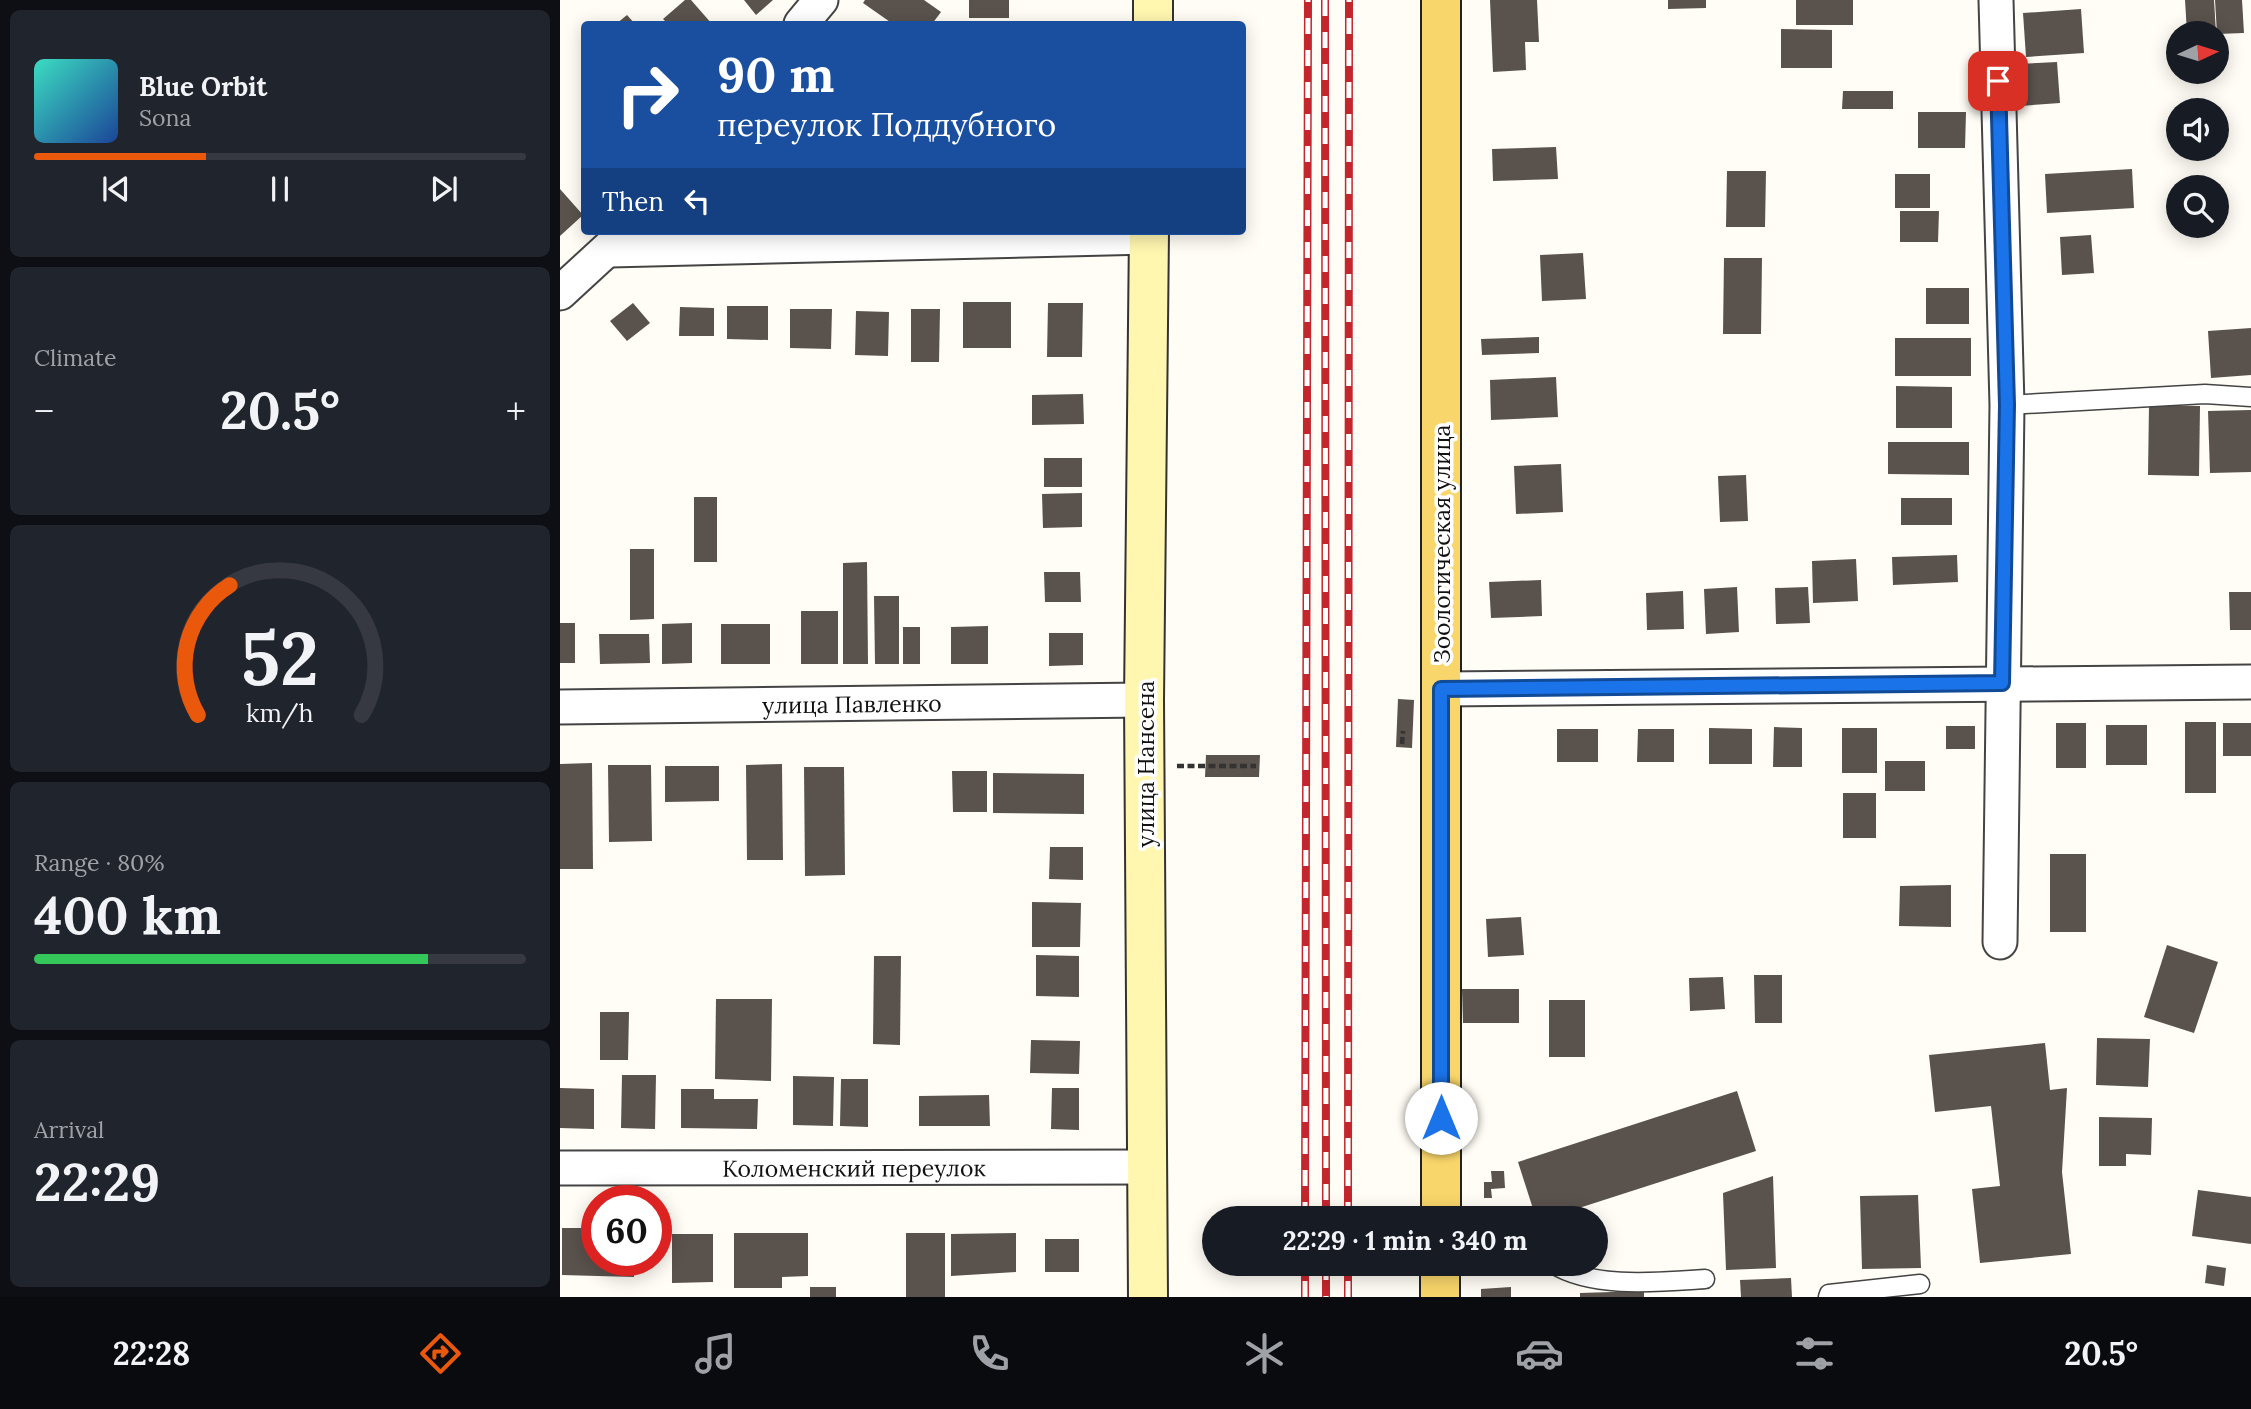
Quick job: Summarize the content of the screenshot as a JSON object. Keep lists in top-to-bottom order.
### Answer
{
  "streets": {
    "main road": ["Зоологическая улица", "улица Нансена"],
    "street": ["улица Павленко", "Коломенский переулок"]
  },
  "crossings": [
    ["улица Павленко", "улица Нансена"],
    ["улица Нансена", "Коломенский переулок"]
  ],
  "north": "right",
  "page": {
    "turn": ["90 m", "переулок Поддубного"],
    "song": ["Blue Orbit", "Sona"],
    "then": "Then",
    "tile": [
      "Climate",
      ["Range · 80%", "400 km"],
      ["Arrival", "22:29"]
    ],
    "heat": ["−", "20.5°", "+"],
    "limit": "60",
    "trip": "22:29 · 1 min · 340 m",
    "tabs": ["22:28", "20.5°"],
    "gauge": ["52", "km/h"]
  }
}
